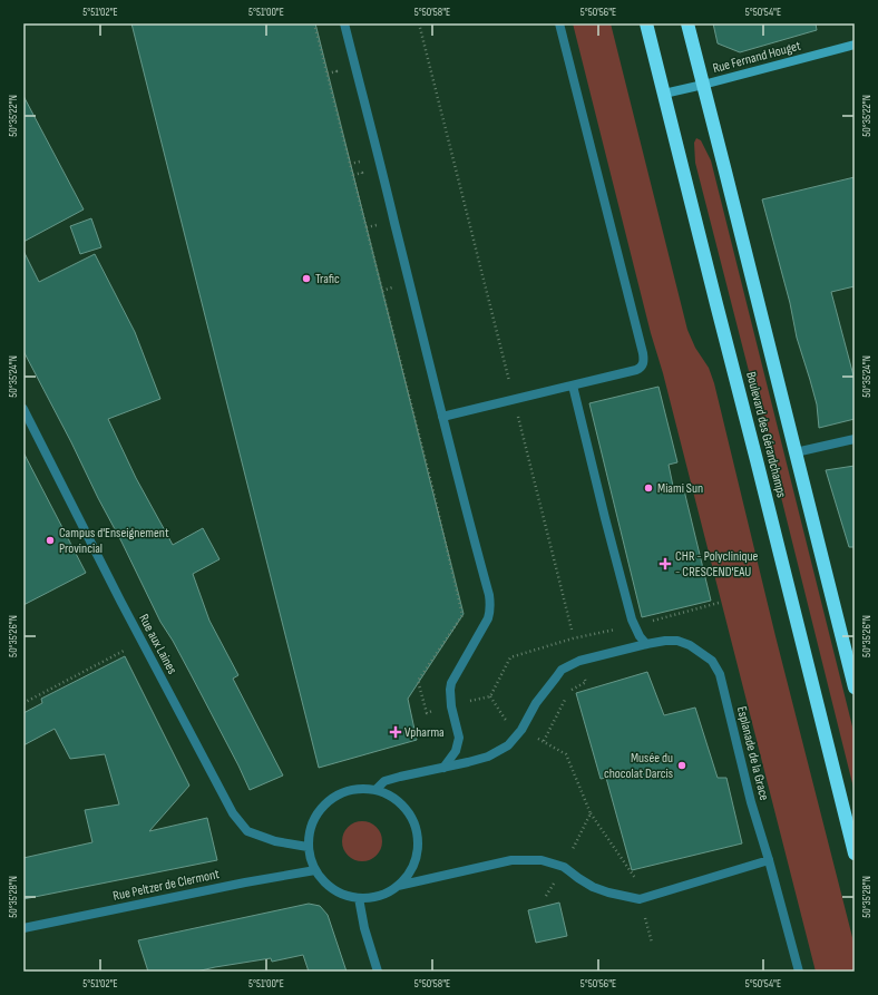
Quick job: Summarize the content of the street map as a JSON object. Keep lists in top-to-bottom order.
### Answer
{
  "streets": {
    "highway": ["Boulevard des Gérardchamps"],
    "street": [
      "Rue Fernand Houget",
      "Rue aux Laines",
      "Esplanade de la Grace",
      "Rue Peltzer de Clermont"
    ]
  },
  "crossings": [
    ["Rue Fernand Houget", "Boulevard des Gérardchamps"],
    ["Rue aux Laines", "Esplanade de la Grace"],
    ["Rue aux Laines", "Rue Peltzer de Clermont"],
    ["Esplanade de la Grace", "Rue Peltzer de Clermont"]
  ],
  "places": {
    "other": [
      "Trafic",
      "Miami Sun",
      "Campus d'Enseignement Provincial",
      "Musée du chocolat Darcis"
    ],
    "health": ["CHR - Polyclinique - CRESCEND'EAU", "Vpharma"]
  },
  "coordinates": [
    "5°51'02\"E",
    "5°51'00\"E",
    "5°50'58\"E",
    "5°50'56\"E",
    "5°50'54\"E",
    "50°35'22\"N",
    "50°35'24\"N",
    "50°35'26\"N",
    "50°35'28\"N"
  ]
}
